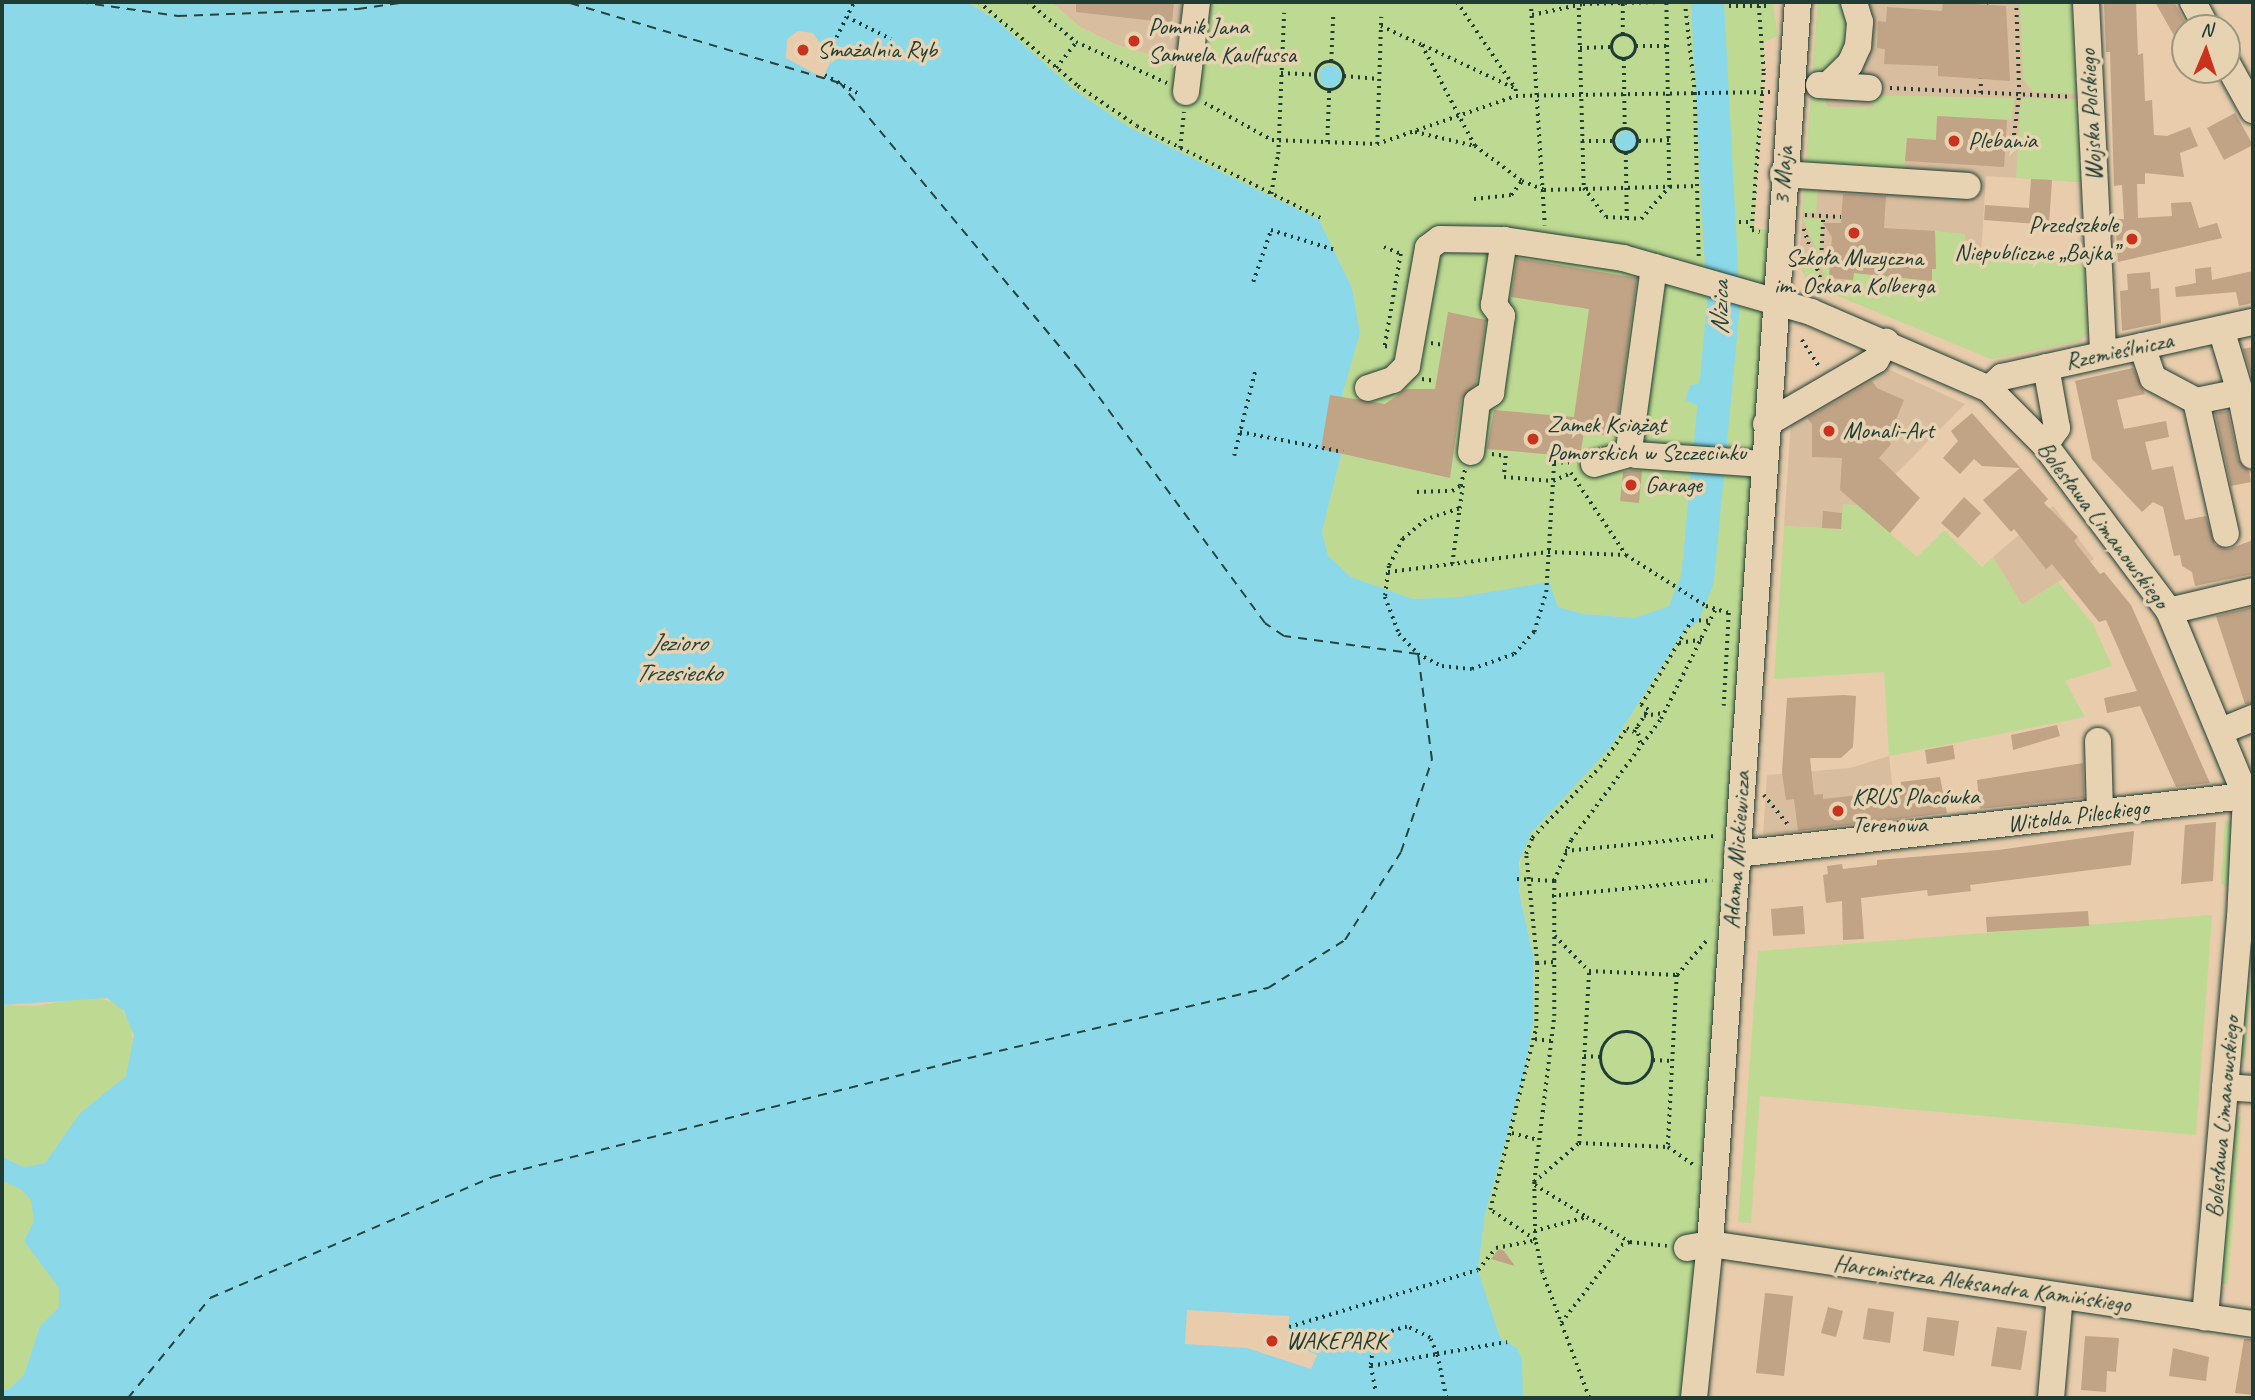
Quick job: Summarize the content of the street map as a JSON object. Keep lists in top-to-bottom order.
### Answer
{
  "streets": {
    "street": [
      "Wojska Polskiego",
      "3 Maja",
      "Rzemieślnicza",
      "Bolesława Limanowskiego",
      "Witolda Pileckiego",
      "Adama Mickiewicza",
      "Harcmistrza Aleksandra Kamińskiego"
    ]
  },
  "crossings": [
    ["Wojska Polskiego", "Rzemieślnicza"],
    ["3 Maja", "Bolesława Limanowskiego"],
    ["3 Maja", "Adama Mickiewicza"],
    ["Rzemieślnicza", "Bolesława Limanowskiego"],
    ["Bolesława Limanowskiego", "Witolda Pileckiego"],
    ["Bolesława Limanowskiego", "Adama Mickiewicza"],
    ["Bolesława Limanowskiego", "Harcmistrza Aleksandra Kamińskiego"],
    ["Witolda Pileckiego", "Adama Mickiewicza"],
    ["Adama Mickiewicza", "Harcmistrza Aleksandra Kamińskiego"]
  ],
  "water": ["Nizica", "Jezioro Trzesiecko"],
  "places": [
    "Pomnik Jana Samuela Kaulfussa",
    "Smażalnia Ryb",
    "Plebania",
    "Szkoła Muzyczna im. Oskara Kolberga",
    "Przedszkole Niepubliczne „Bajka”",
    "Monali-Art",
    "Zamek Książąt Pomorskich w Szczecinku",
    "Garage",
    "KRUS Placówka Terenowa",
    "WAKEPARK"
  ],
  "north": "top"
}
